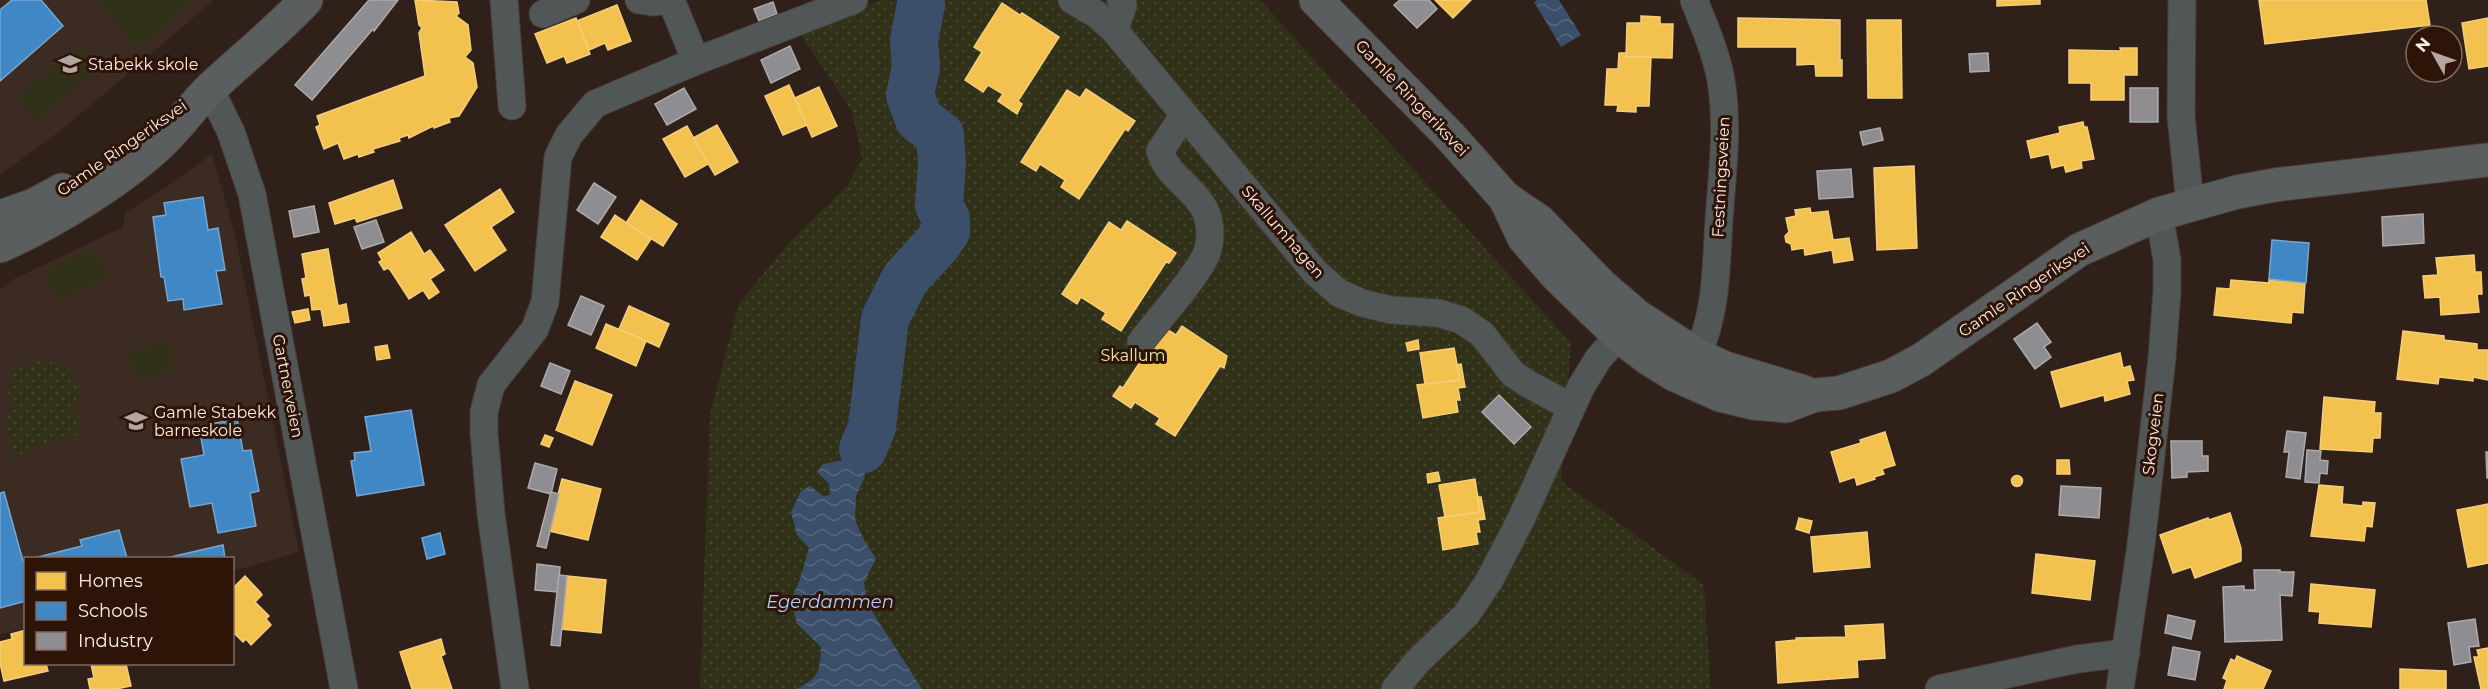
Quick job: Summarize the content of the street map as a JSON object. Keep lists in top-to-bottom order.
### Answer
{
  "streets": {
    "main road": ["Gamle Ringeriksvei"],
    "street": [
      "Festningsveien",
      "Skallumhagen",
      "Gartnerveien",
      "Skogveien"
    ]
  },
  "crossings": [
    ["Gamle Ringeriksvei", "Festningsveien"],
    ["Gamle Ringeriksvei", "Gartnerveien"],
    ["Gamle Ringeriksvei", "Skogveien"]
  ],
  "water": ["Egerdammen"],
  "parks": ["Skallum"],
  "places": {
    "school or university": ["Stabekk skole", "Gamle Stabekk barneskole"]
  },
  "legend": ["Homes", "Schools", "Industry"],
  "north": "top left"
}
